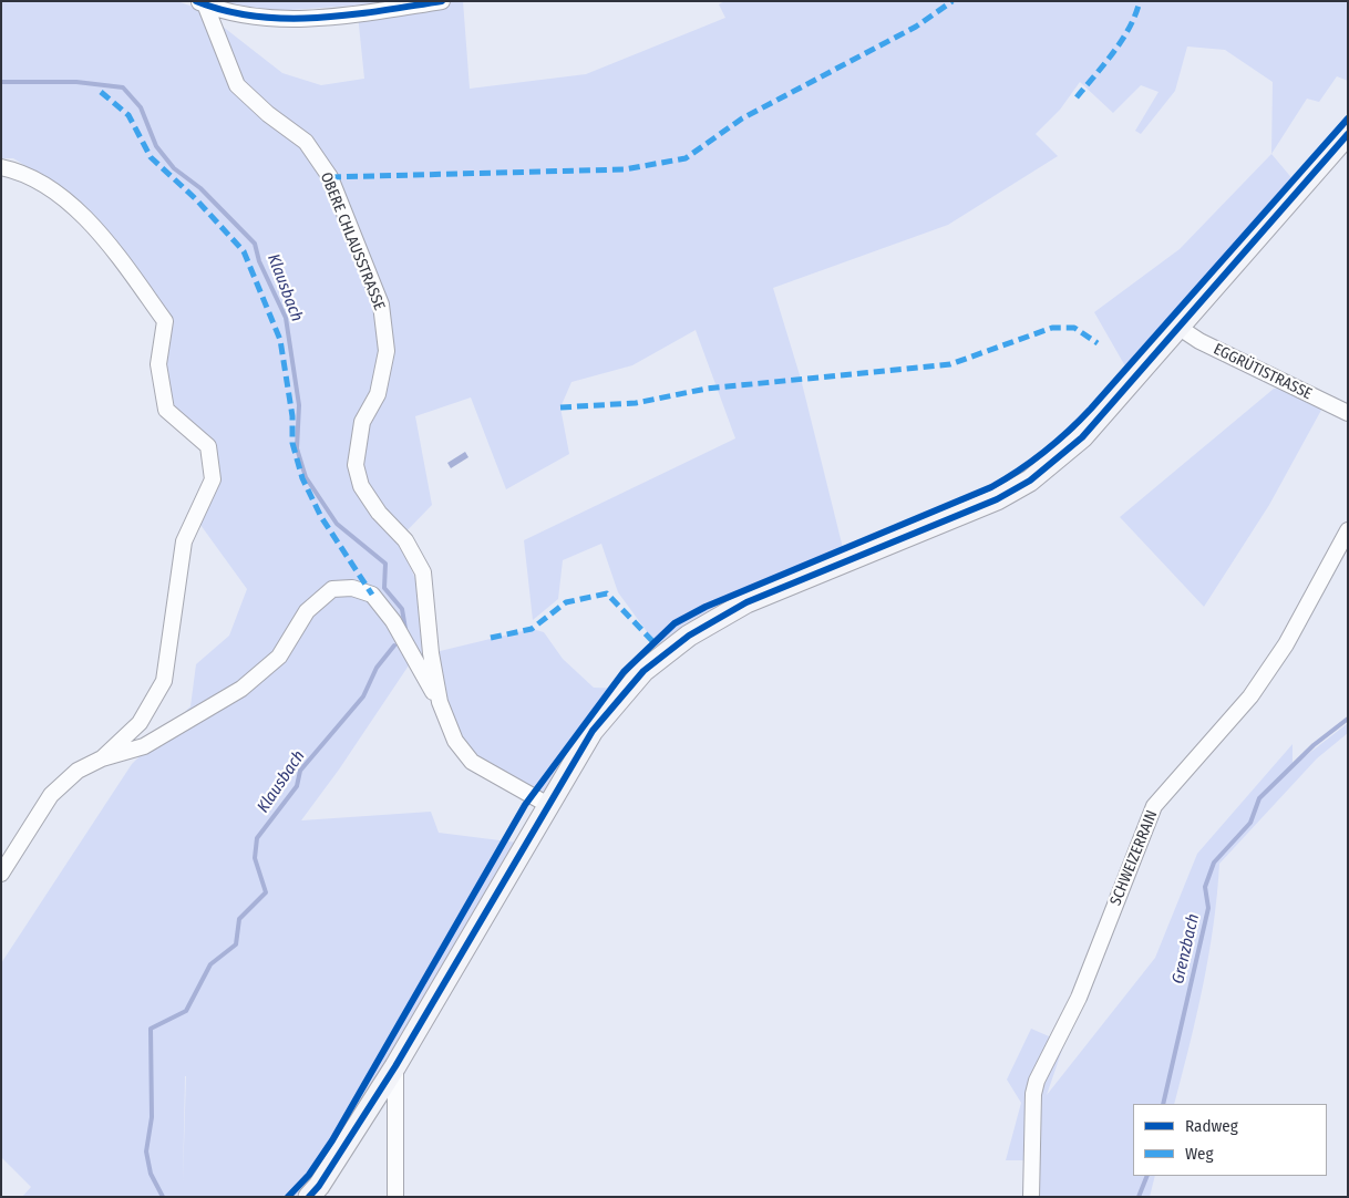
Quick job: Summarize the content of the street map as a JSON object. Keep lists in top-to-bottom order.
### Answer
{
  "streets": {
    "street": ["OBERE CHLAUSSTRASSE", "EGGRÜTISTRASSE", "SCHWEIZERRAIN"]
  },
  "water": ["Klausbach", "Grenzbach"],
  "legend": ["Radweg", "Weg"]
}
